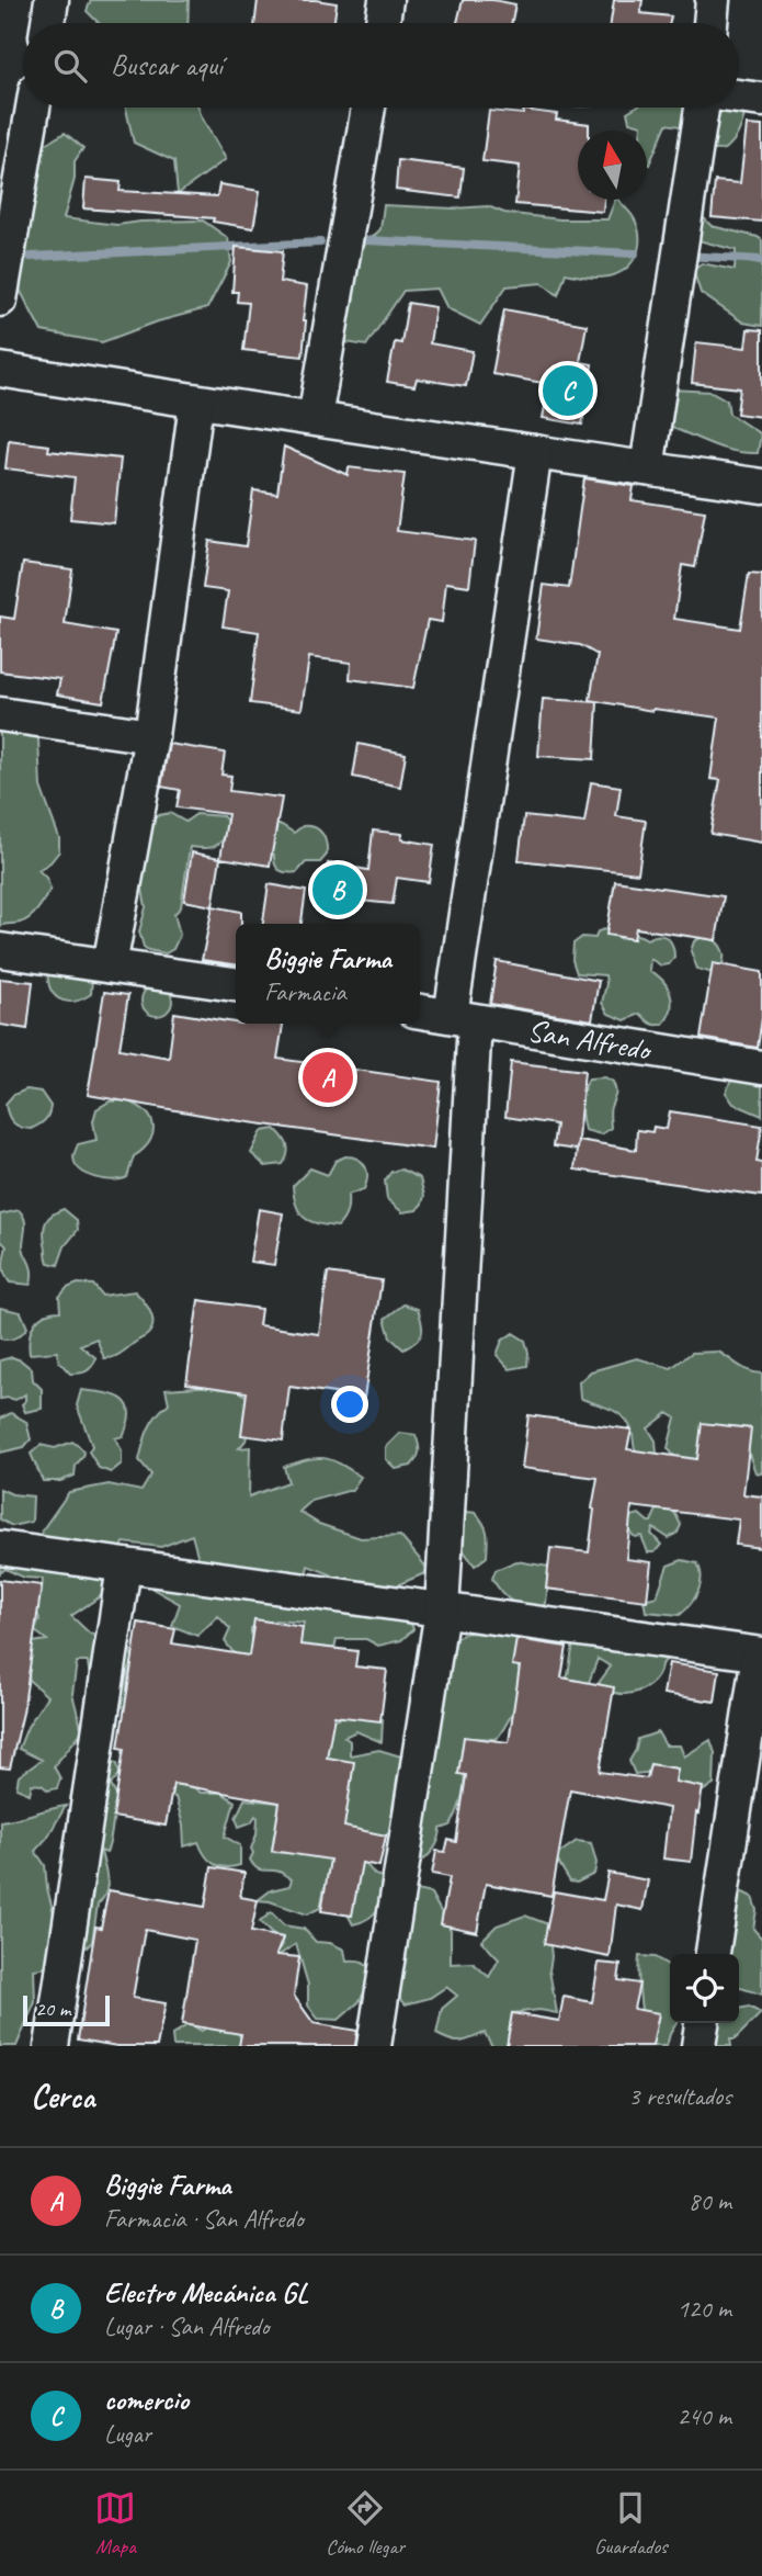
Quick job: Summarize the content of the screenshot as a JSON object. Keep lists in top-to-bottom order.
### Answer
{
  "streets": {
    "street": ["San Alfredo"]
  },
  "scale_bar": "20 m",
  "north": "top",
  "page": {
    "search": "Buscar aquí",
    "pins": ["C", "B", "A"],
    "popup": ["Biggie Farma", "Farmacia"],
    "scale": "20 m",
    "heading": ["Cerca", "3 resultados"],
    "list": [
      {
        "mark": "A",
        "name": "Biggie Farma",
        "note": "Farmacia · San Alfredo",
        "value": "80 m"
      },
      {
        "mark": "B",
        "name": "Electro Mecánica GL",
        "note": "Lugar · San Alfredo",
        "value": "120 m"
      },
      {
        "mark": "C",
        "name": "comercio",
        "note": "Lugar",
        "value": "240 m"
      }
    ],
    "nav": ["Mapa", "Cómo llegar", "Guardados"]
  }
}
